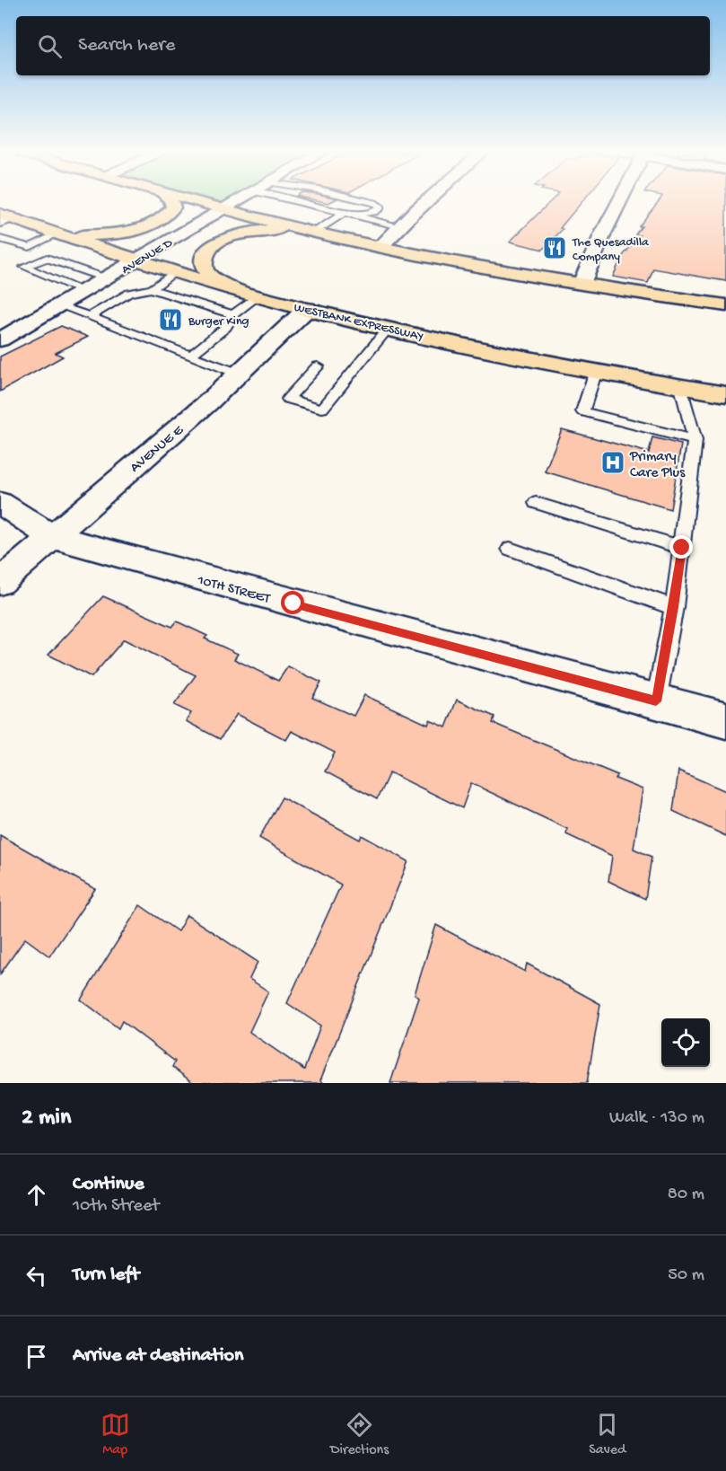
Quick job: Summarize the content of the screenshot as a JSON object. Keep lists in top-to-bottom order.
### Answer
{
  "streets": {
    "highway": ["WESTBANK EXPRESSWAY"],
    "street": ["AVENUE D", "AVENUE E", "10TH STREET"]
  },
  "crossings": [
    ["AVENUE D", "WESTBANK EXPRESSWAY"],
    ["WESTBANK EXPRESSWAY", "AVENUE E"],
    ["AVENUE E", "10TH STREET"]
  ],
  "places": {
    "restaurant": ["The Quesadilla Company", "Burger King"],
    "hospital": ["Primary Care Plus"]
  },
  "page": {
    "search": "Search here",
    "heading": ["2 min", "Walk · 130 m"],
    "list": [
      ["Continue", "10th Street", "80 m"],
      ["Turn left", "50 m"],
      "Arrive at destination"
    ],
    "nav": ["Map", "Directions", "Saved"]
  }
}
